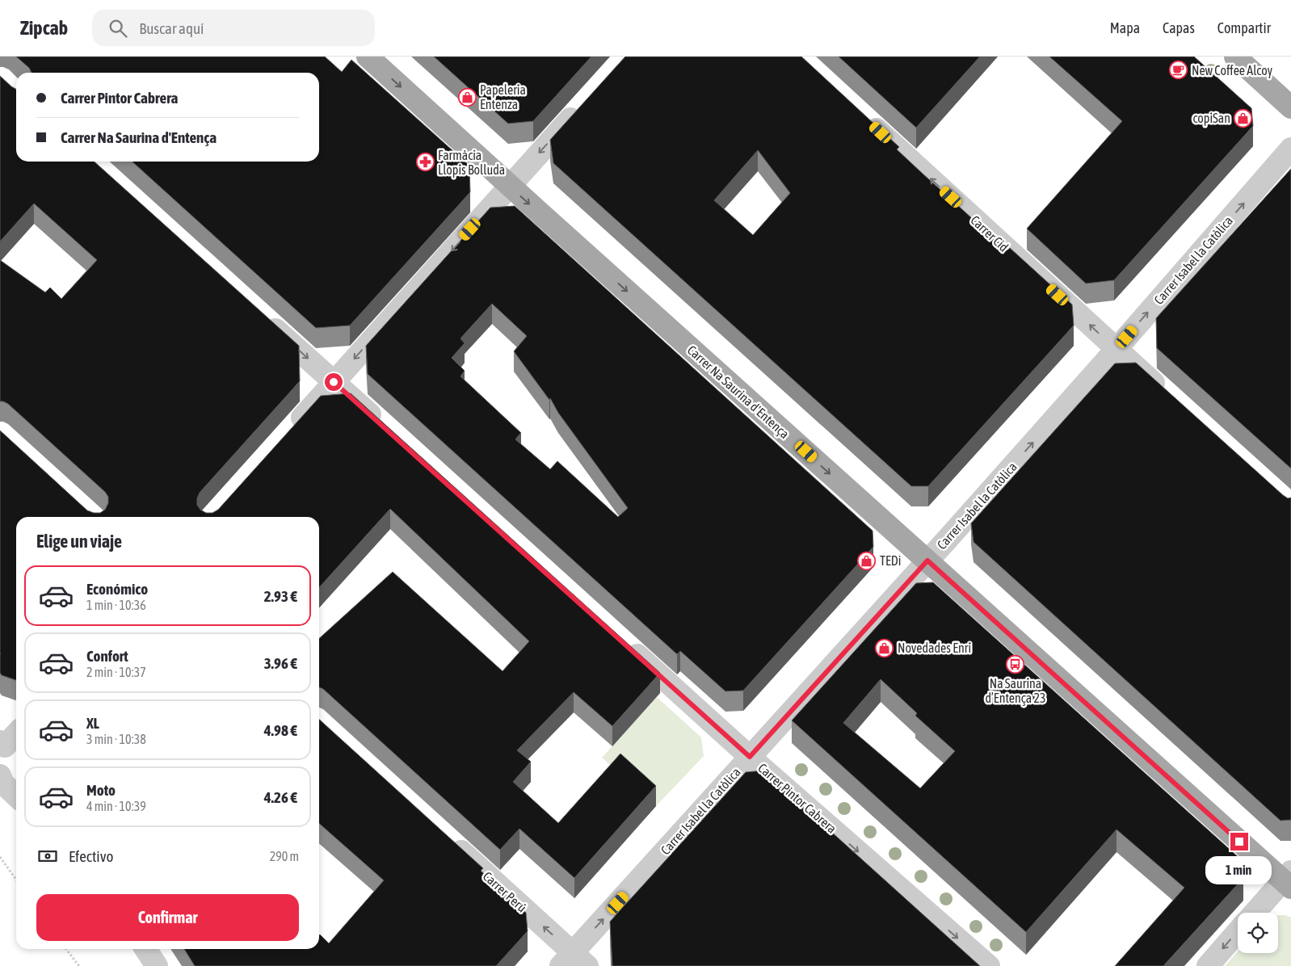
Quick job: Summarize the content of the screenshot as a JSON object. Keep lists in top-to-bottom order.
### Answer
{
  "streets": {
    "main road": ["Carrer Na Saurina d'Entença"],
    "street": [
      "Carrer Cid",
      "Carrer Isabel la Catòlica",
      "Carrer Pintor Cabrera",
      "Carrer Perú"
    ]
  },
  "crossings": [
    ["Carrer Cid", "Carrer Isabel la Catòlica"],
    ["Carrer Isabel la Catòlica", "Carrer Na Saurina d'Entença"],
    ["Carrer Isabel la Catòlica", "Carrer Pintor Cabrera"],
    ["Carrer Isabel la Catòlica", "Carrer Perú"]
  ],
  "one_way": [
    "Carrer Cid",
    "Carrer Isabel la Catòlica",
    "Carrer Na Saurina d'Entença",
    "Carrer Pintor Cabrera",
    "Carrer Perú"
  ],
  "places": {
    "cafe": ["New Coffee Alcoy"],
    "shop": [
      "Papeleria Entenza",
      "copiSan",
      "TEDi",
      "Novedades Enri"
    ],
    "pharmacy": ["Farmàcia Llopis Bolluda"],
    "bus stop": ["Na Saurina d’Entença 23"]
  },
  "page": {
    "header": "Zipcab",
    "search": "Buscar aquí",
    "nav": ["Mapa", "Capas", "Compartir"],
    "banner": ["Carrer Pintor Cabrera", "Carrer Na Saurina d'Entença"],
    "heading": "Elige un viaje",
    "list": [
      {
        "name": "Económico",
        "note": "1 min · 10:36",
        "value": "2.93 €"
      },
      {
        "name": "Confort",
        "note": "2 min · 10:37",
        "value": "3.96 €"
      },
      {
        "name": "XL",
        "note": "3 min · 10:38",
        "value": "4.98 €"
      },
      {
        "name": "Moto",
        "note": "4 min · 10:39",
        "value": "4.26 €"
      }
    ],
    "pay": ["Efectivo", "290 m"],
    "bubble": "1 min",
    "buttons": "Confirmar"
  }
}
